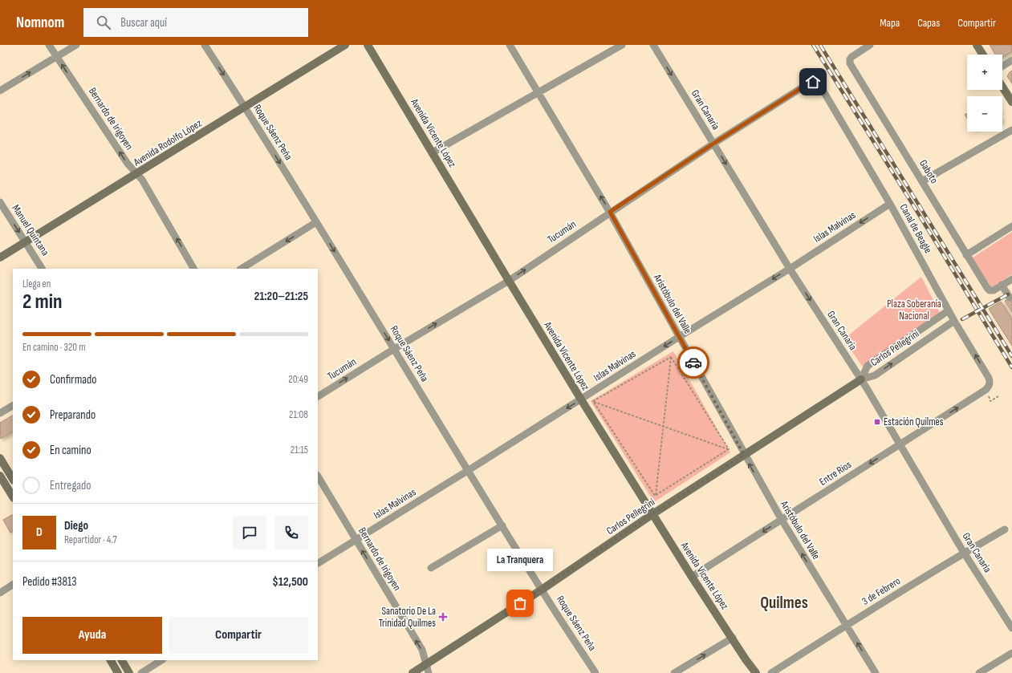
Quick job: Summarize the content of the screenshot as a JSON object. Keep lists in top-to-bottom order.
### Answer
{
  "streets": {
    "main road": ["Avenida Vicente López", "Avenida Rodolfo López", "Carlos Pellegrini"],
    "street": [
      "Gran Canaria",
      "Bernardo de Irigoyen",
      "Roque Sáenz Peña",
      "Gaboto",
      "Islas Malvinas",
      "Canal de Beagle",
      "Manuel Quintana",
      "Tucumán",
      "Aristóbulo del Valle",
      "Entre Ríos",
      "3 de Febrero"
    ]
  },
  "crossings": [
    ["Gran Canaria", "Islas Malvinas"],
    ["Gran Canaria", "Tucumán"],
    ["Gran Canaria", "Carlos Pellegrini"],
    ["Gran Canaria", "Entre Ríos"],
    ["Gran Canaria", "3 de Febrero"],
    ["Bernardo de Irigoyen", "Avenida Rodolfo López"],
    ["Bernardo de Irigoyen", "Islas Malvinas"],
    ["Bernardo de Irigoyen", "Carlos Pellegrini"],
    ["Roque Sáenz Peña", "Avenida Rodolfo López"],
    ["Roque Sáenz Peña", "Islas Malvinas"],
    ["Roque Sáenz Peña", "Tucumán"],
    ["Roque Sáenz Peña", "Carlos Pellegrini"],
    ["Avenida Vicente López", "Islas Malvinas"],
    ["Avenida Vicente López", "Tucumán"],
    ["Avenida Vicente López", "Carlos Pellegrini"],
    ["Avenida Vicente López", "Entre Ríos"],
    ["Avenida Rodolfo López", "Manuel Quintana"],
    ["Islas Malvinas", "Canal de Beagle"],
    ["Islas Malvinas", "Aristóbulo del Valle"],
    ["Canal de Beagle", "Tucumán"],
    ["Canal de Beagle", "Carlos Pellegrini"],
    ["Canal de Beagle", "Entre Ríos"],
    ["Tucumán", "Aristóbulo del Valle"],
    ["Aristóbulo del Valle", "Carlos Pellegrini"],
    ["Aristóbulo del Valle", "Entre Ríos"],
    ["Aristóbulo del Valle", "3 de Febrero"]
  ],
  "one_way": [
    "Gran Canaria",
    "Bernardo de Irigoyen",
    "Roque Sáenz Peña",
    "Islas Malvinas",
    "Manuel Quintana",
    "Tucumán",
    "Aristóbulo del Valle"
  ],
  "districts": ["Quilmes"],
  "parks": ["Plaza Soberanía Nacional"],
  "places": {
    "transit": ["Estación Quilmes"],
    "other": ["La Tranquera"],
    "health": ["Sanatorio De La Trinidad Quilmes"]
  },
  "page": {
    "header": "Nomnom",
    "search": "Buscar aquí",
    "nav": ["Mapa", "Capas", "Compartir"],
    "map_buttons": ["+", "−"],
    "heading": ["2 min", "Llega en", "21:20–21:25"],
    "panel": [
      "Diego",
      "Repartidor · 4.7",
      "Pedido #3813",
      "$12,500"
    ],
    "bar": "En camino · 320 m",
    "list": [
      ["Confirmado", "20:49"],
      ["Preparando", "21:08"],
      ["En camino", "21:15"],
      "Entregado"
    ],
    "round": "D",
    "bubble": "La Tranquera",
    "buttons": ["Ayuda", "Compartir"]
  }
}
